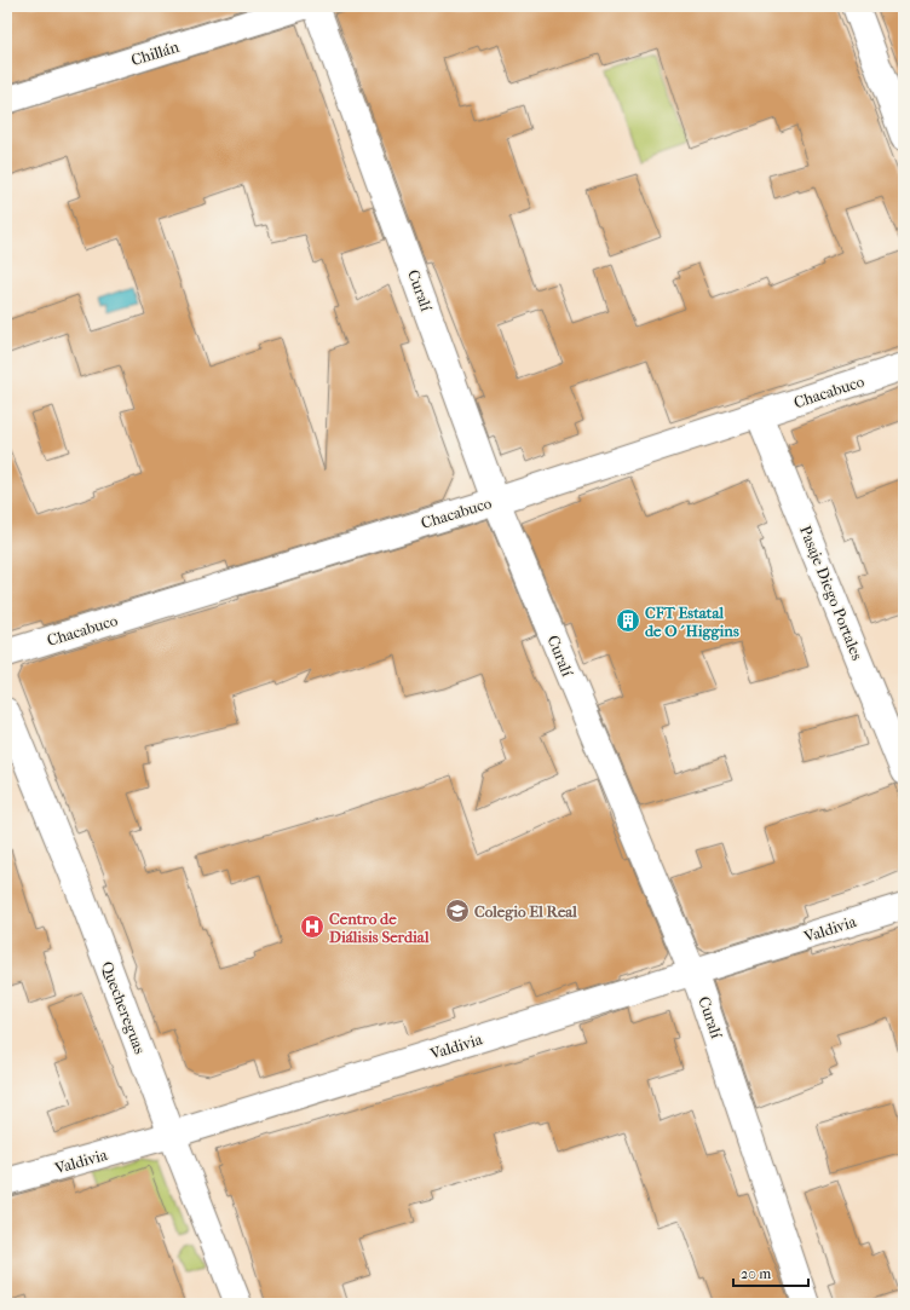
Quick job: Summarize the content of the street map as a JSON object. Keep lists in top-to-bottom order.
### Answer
{
  "streets": {
    "street": [
      "Chillán",
      "Curalí",
      "Chacabuco",
      "Pasaje Diego Portales",
      "Valdivia",
      "Quechereguas"
    ]
  },
  "crossings": [
    ["Curalí", "Chacabuco"],
    ["Curalí", "Valdivia"],
    ["Chacabuco", "Pasaje Diego Portales"],
    ["Valdivia", "Quechereguas"]
  ],
  "places": {
    "building": ["CFT Estatal de O´Higgins"],
    "school or university": ["Colegio El Real"],
    "hospital": ["Centro de Diálisis Serdial"]
  },
  "scale_bar": "20 m"
}
